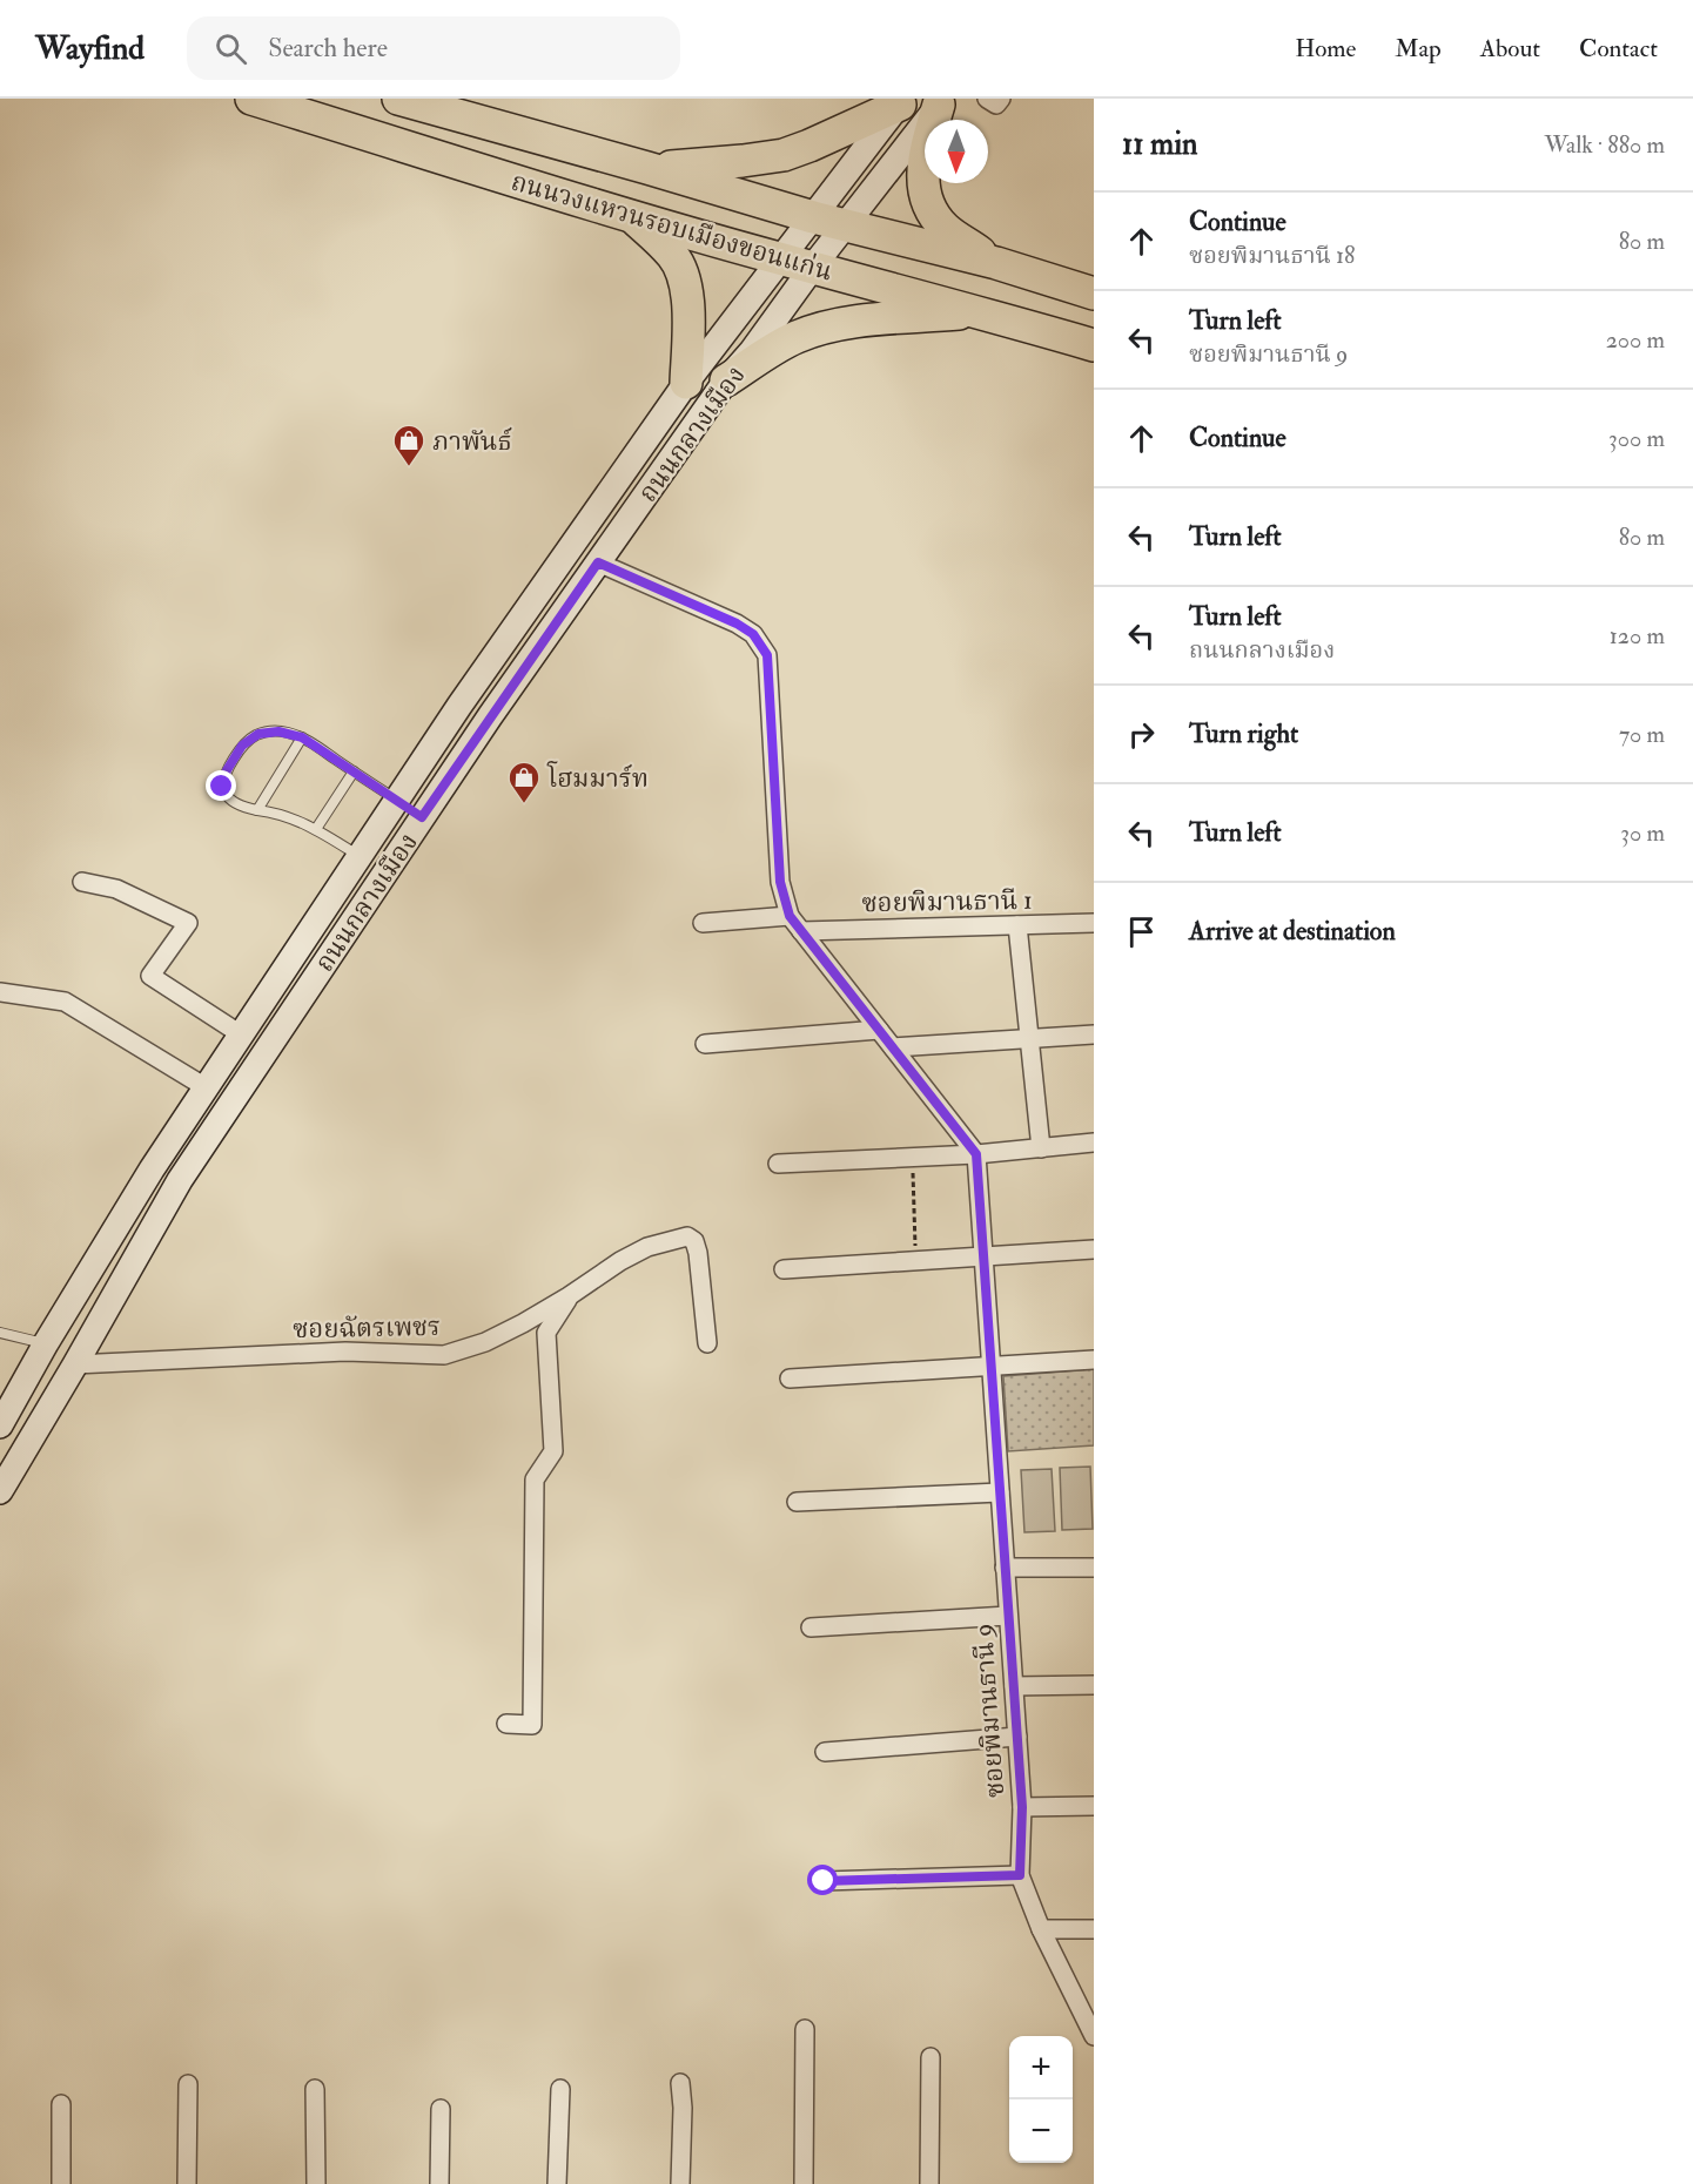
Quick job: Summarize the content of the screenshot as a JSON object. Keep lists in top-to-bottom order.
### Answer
{
  "streets": {
    "highway": ["ถนนวงแหวนรอบเมืองขอนแก่น"],
    "main road": ["ถนนกลางเมือง"],
    "street": ["ซอยพิมานธานี 1", "ซอยฉัตรเพชร", "ซอยพิมานธานี 9"]
  },
  "crossings": [
    ["ถนนวงแหวนรอบเมืองขอนแก่น", "ถนนกลางเมือง"],
    ["ถนนกลางเมือง", "ซอยฉัตรเพชร"]
  ],
  "places": {
    "shop": ["ภาพันธ์", "โฮมมาร์ท"]
  },
  "north": "bottom",
  "page": {
    "header": "Wayfind",
    "search": "Search here",
    "nav": [
      "Home",
      "Map",
      "About",
      "Contact"
    ],
    "heading": ["11 min", "Walk · 880 m"],
    "list": [
      ["Continue", "ซอยพิมานธานี 18", "80 m"],
      ["Turn left", "ซอยพิมานธานี 9", "200 m"],
      ["Continue", "300 m"],
      ["Turn left", "80 m"],
      ["Turn left", "ถนนกลางเมือง", "120 m"],
      ["Turn right", "70 m"],
      ["Turn left", "30 m"],
      "Arrive at destination"
    ],
    "map_buttons": ["+", "−"]
  }
}
